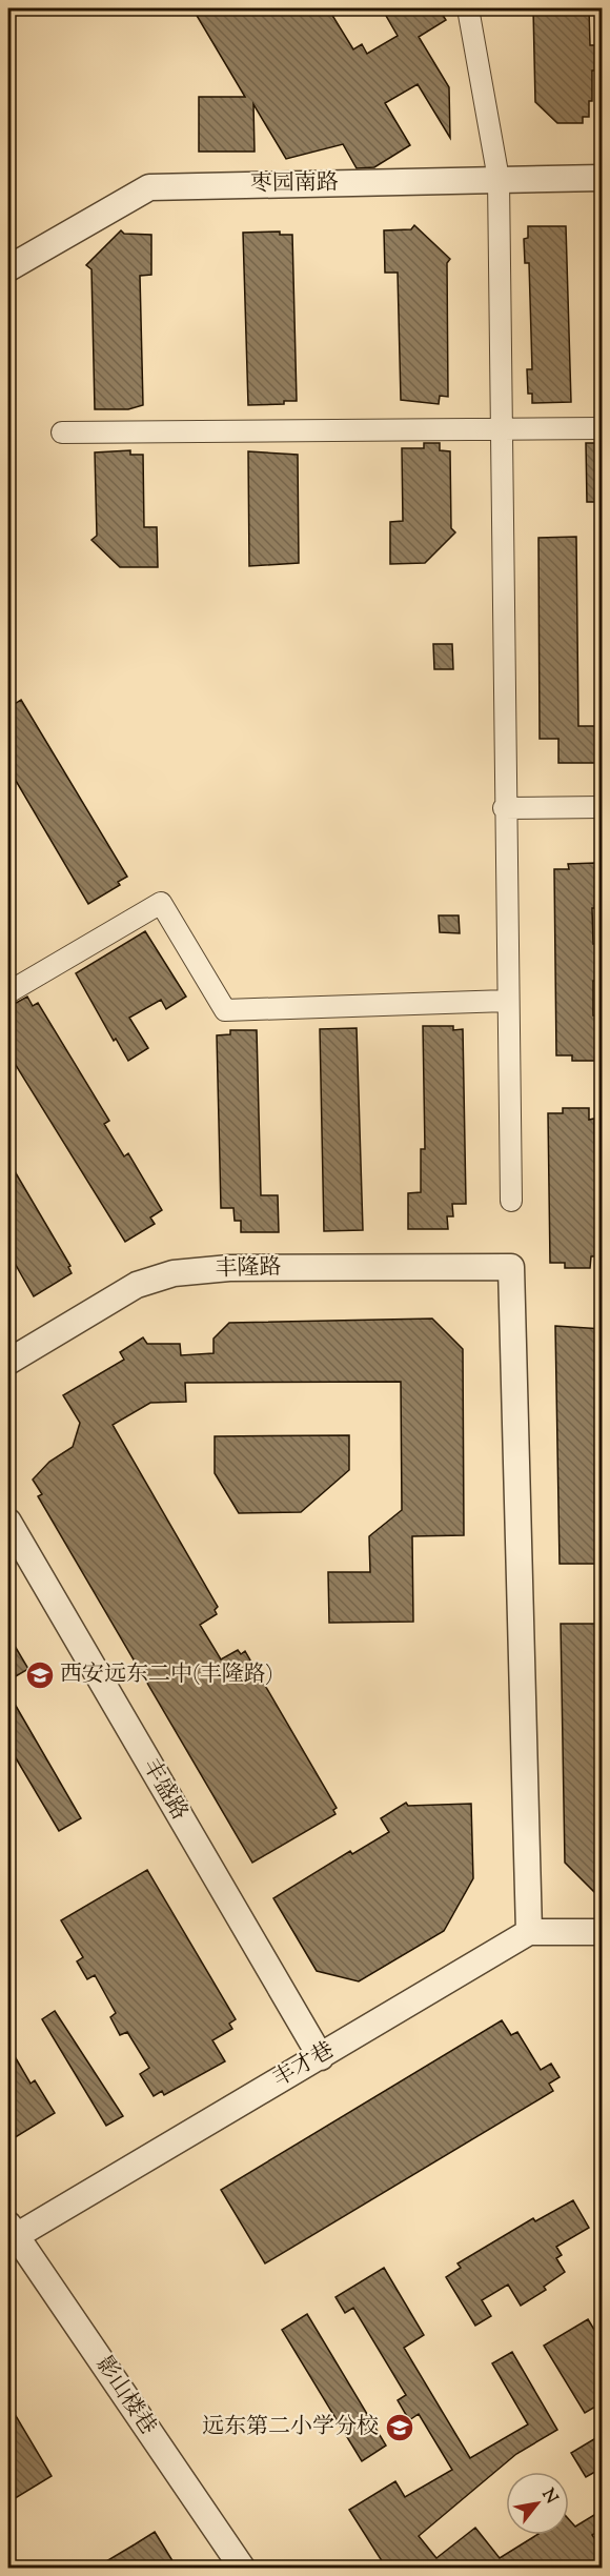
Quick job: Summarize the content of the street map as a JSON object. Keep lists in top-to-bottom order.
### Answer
{
  "streets": {
    "street": [
      "枣园南路",
      "丰隆路",
      "丰盛路",
      "丰才巷",
      "影山楼巷"
    ]
  },
  "crossings": [
    ["丰隆路", "丰才巷"],
    ["丰盛路", "丰才巷"],
    ["丰才巷", "影山楼巷"]
  ],
  "places": {
    "school or university": ["西安远东二中(丰隆路)", "远东第二小学分校"]
  },
  "north": "top right"
}
